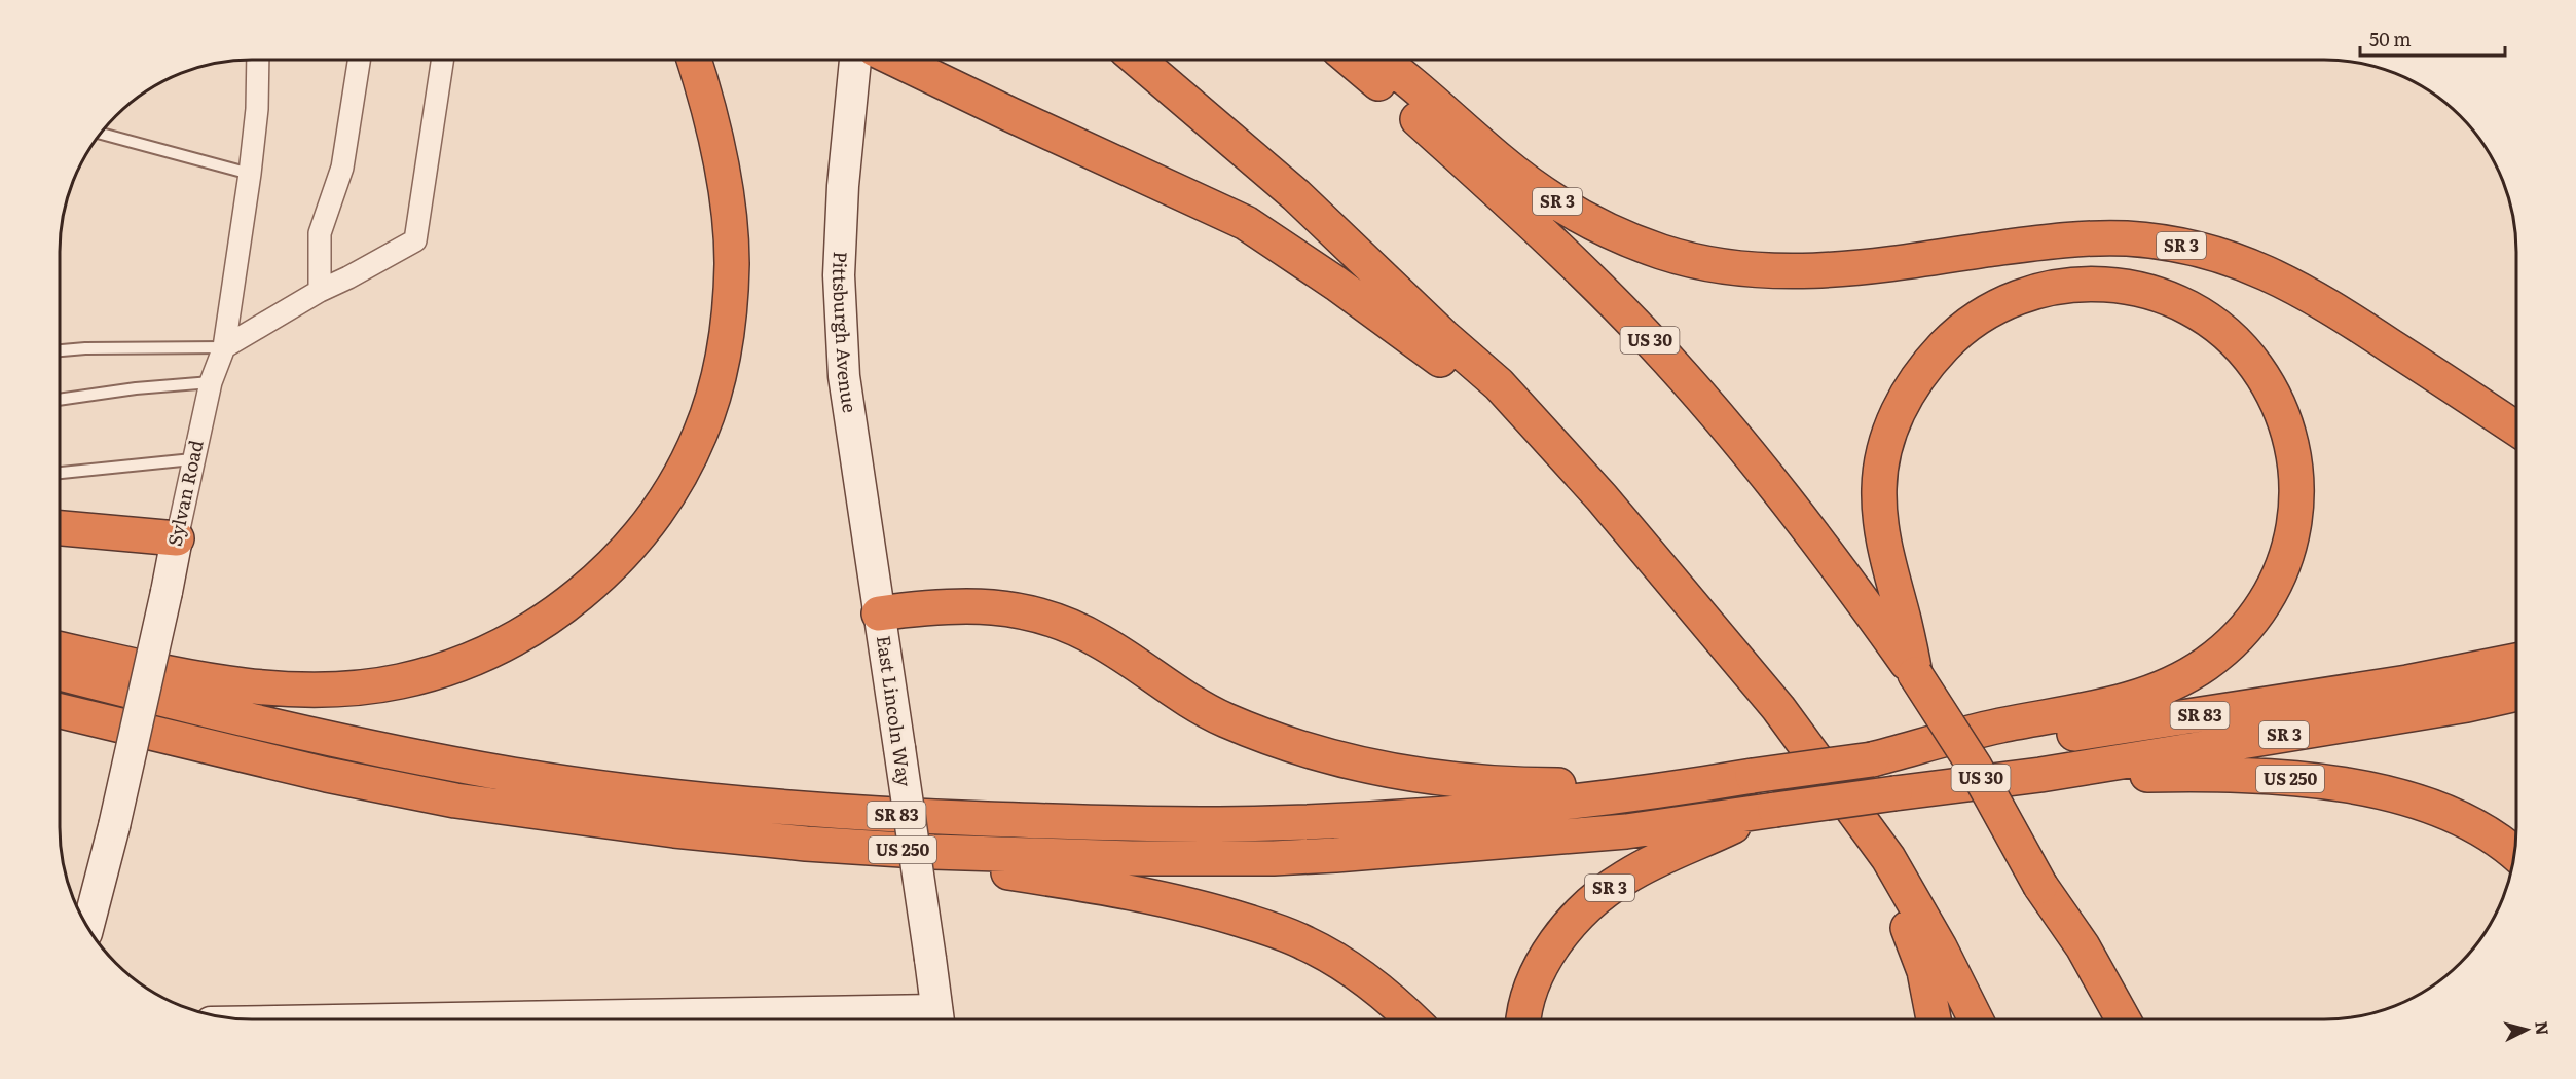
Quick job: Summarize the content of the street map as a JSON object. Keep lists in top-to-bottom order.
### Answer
{
  "streets": {
    "highway": [
      "SR 3",
      "US 30",
      "SR 83",
      "US 250"
    ],
    "street": ["Pittsburgh Avenue", "Sylvan Road", "East Lincoln Way"]
  },
  "crossings": [
    ["SR 3", "US 250"],
    ["Pittsburgh Avenue", "East Lincoln Way"]
  ],
  "scale_bar": "50 m",
  "north": "right"
}
